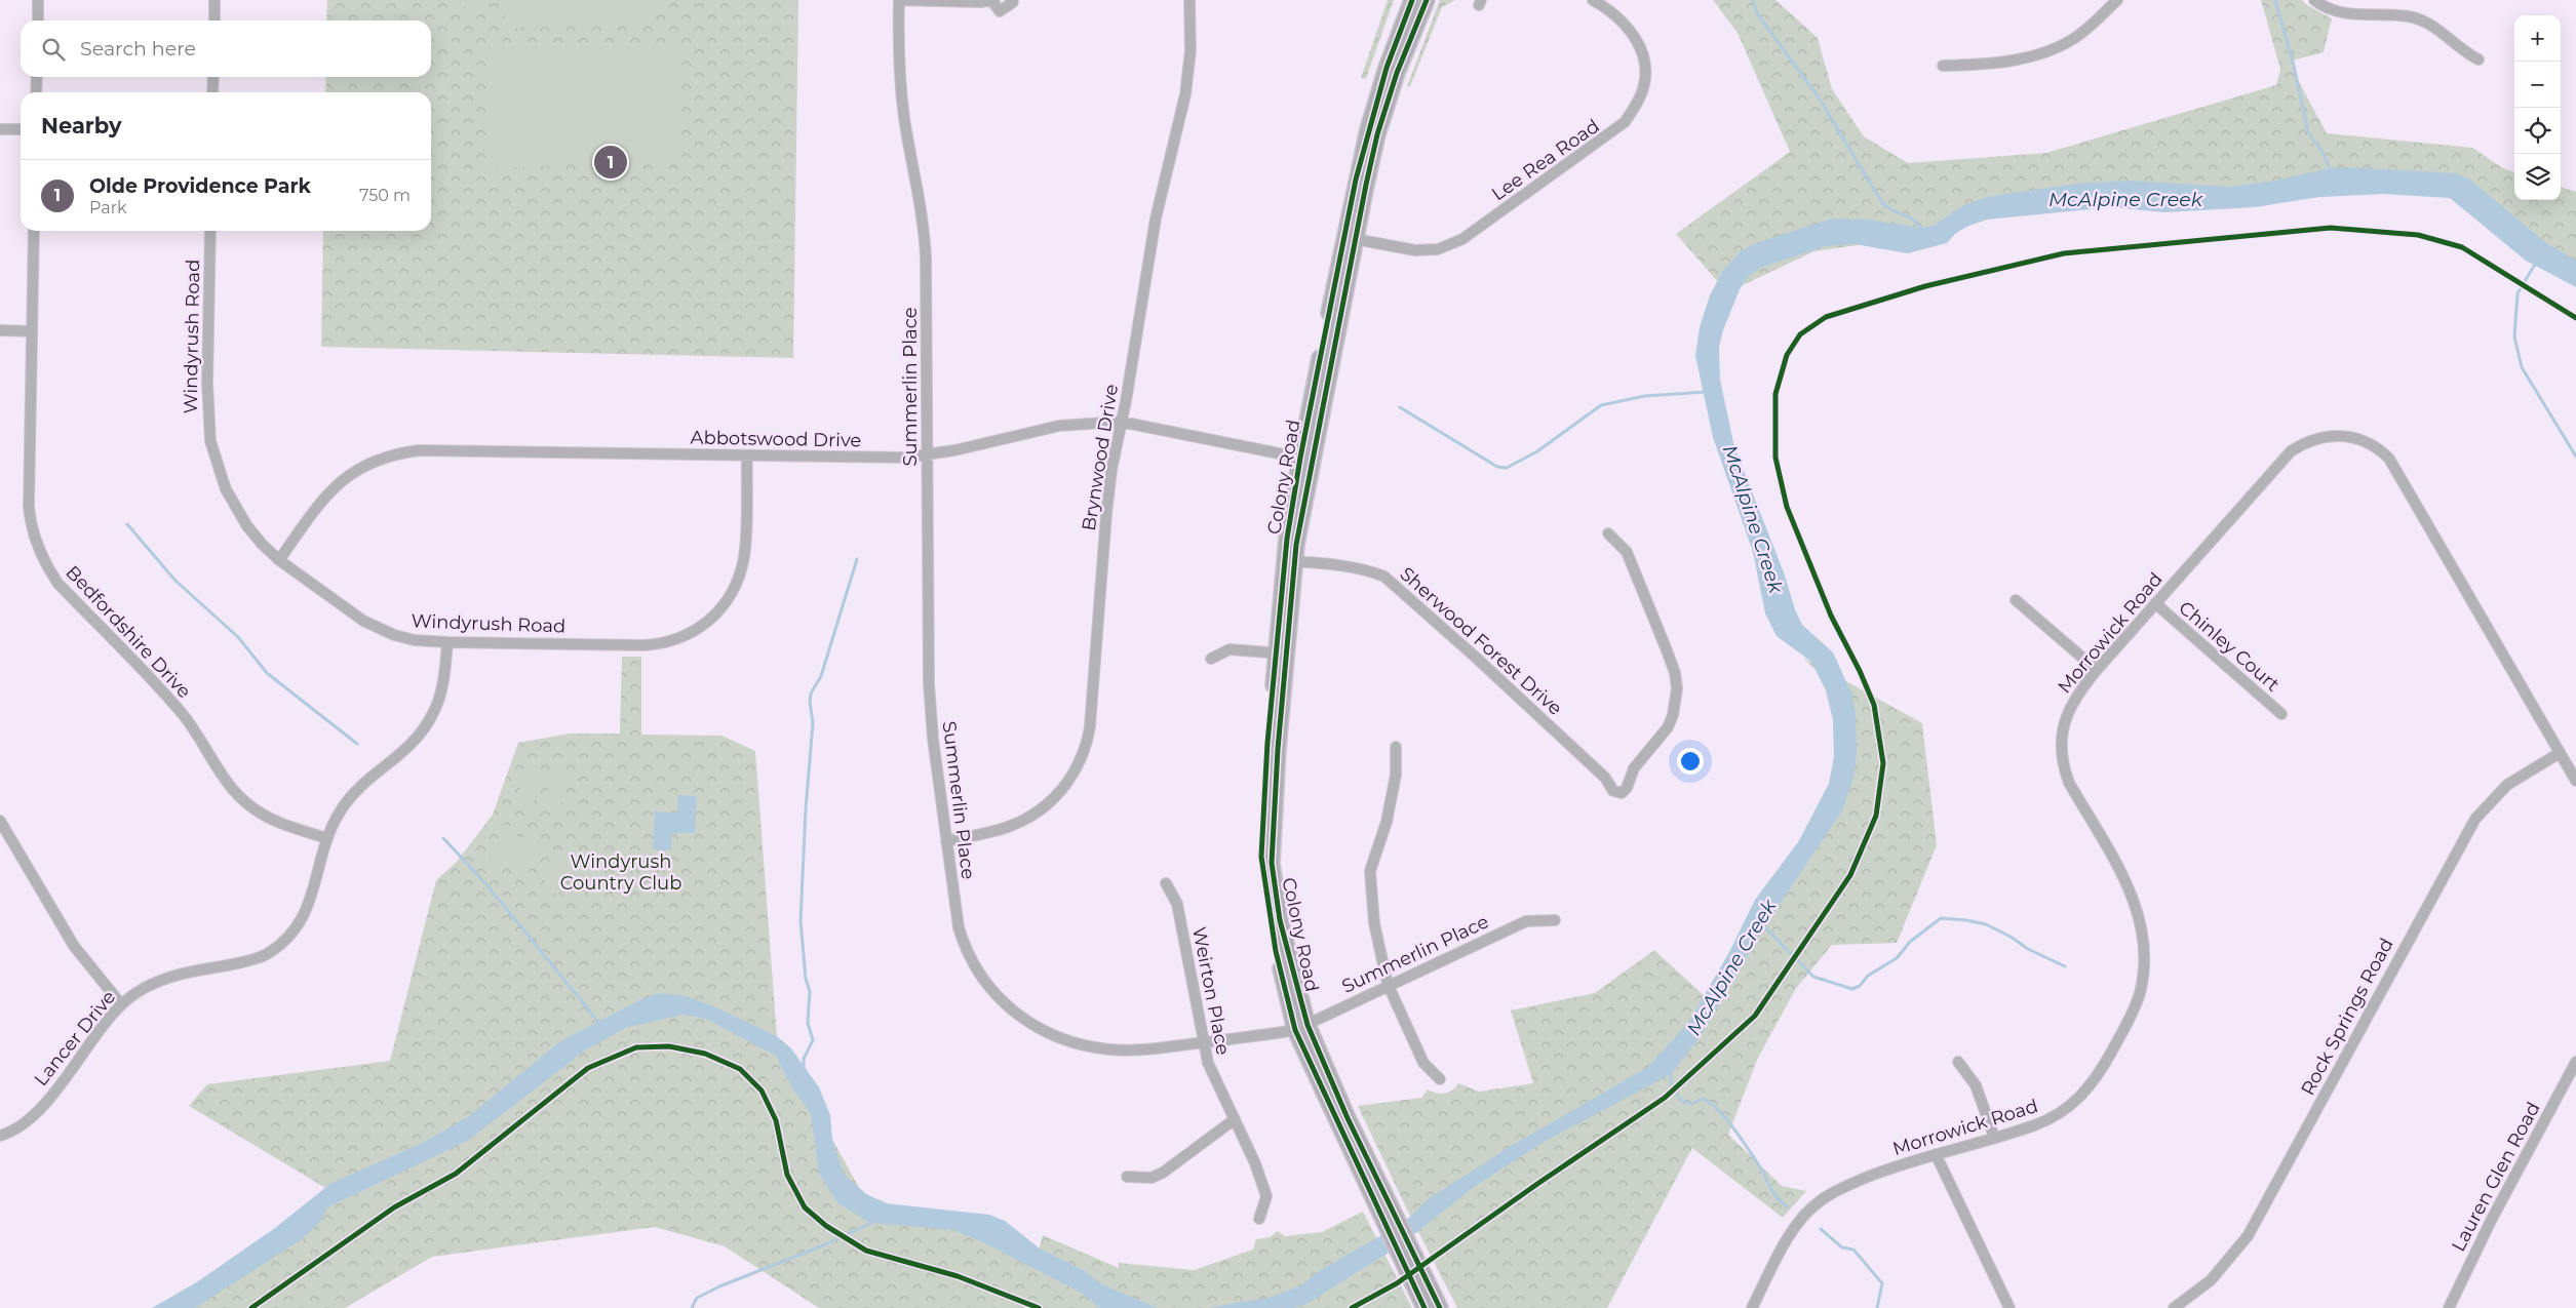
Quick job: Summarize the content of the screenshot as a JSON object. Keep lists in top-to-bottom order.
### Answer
{
  "streets": {
    "main road": ["Colony Road"],
    "street": [
      "Lee Rea Road",
      "Windyrush Road",
      "Summerlin Place",
      "Abbotswood Drive",
      "Brynwood Drive",
      "Bedfordshire Drive",
      "Morrowick Road",
      "Sherwood Forest Drive",
      "Chinley Court",
      "Weirton Place",
      "Rock Springs Road",
      "Lancer Drive",
      "Lauren Glen Road"
    ]
  },
  "crossings": [
    ["Lee Rea Road", "Colony Road"],
    ["Windyrush Road", "Abbotswood Drive"],
    ["Windyrush Road", "Lancer Drive"],
    ["Summerlin Place", "Abbotswood Drive"],
    ["Summerlin Place", "Brynwood Drive"],
    ["Summerlin Place", "Colony Road"],
    ["Summerlin Place", "Weirton Place"],
    ["Abbotswood Drive", "Brynwood Drive"],
    ["Abbotswood Drive", "Colony Road"],
    ["Colony Road", "Sherwood Forest Drive"],
    ["Bedfordshire Drive", "Lancer Drive"],
    ["Morrowick Road", "Chinley Court"],
    ["Morrowick Road", "Rock Springs Road"]
  ],
  "water": ["McAlpine Creek"],
  "parks": ["Windyrush Country Club"],
  "page": {
    "map_buttons": ["+", "−"],
    "search": "Search here",
    "heading": "Nearby",
    "pins": "1",
    "list": [
      {
        "mark": "1",
        "name": "Olde Providence Park",
        "note": "Park",
        "value": "750 m"
      }
    ]
  }
}
